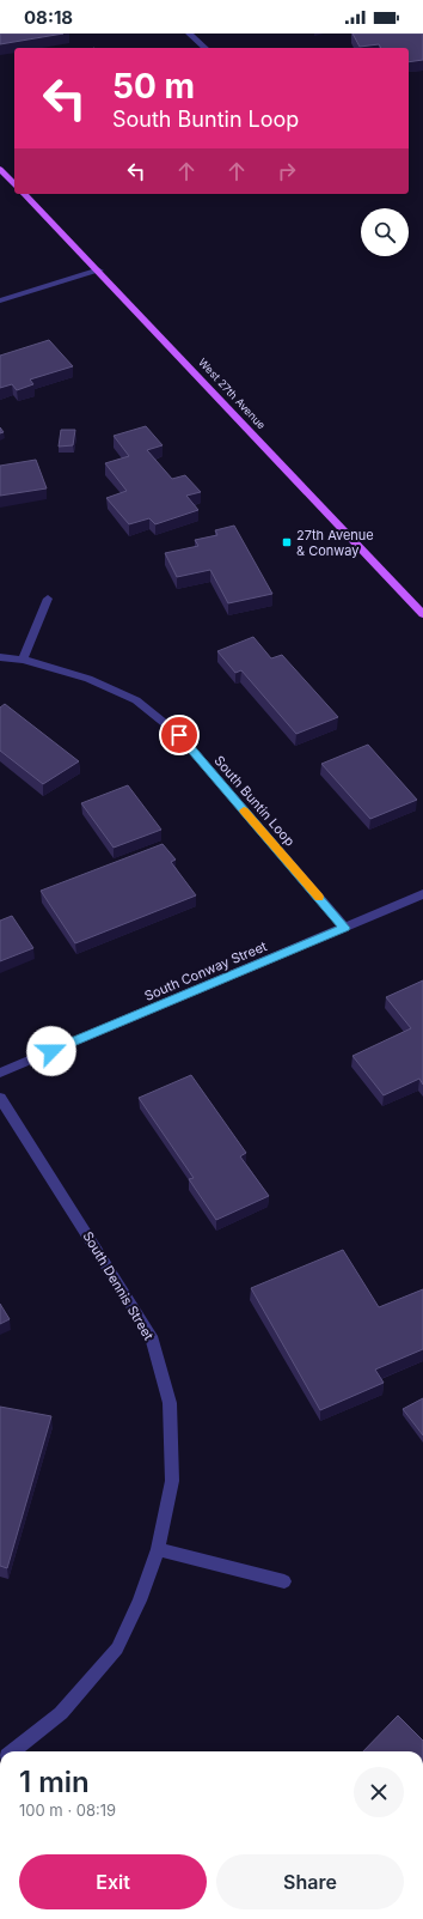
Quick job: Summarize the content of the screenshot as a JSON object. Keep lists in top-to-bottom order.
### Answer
{
  "streets": {
    "main road": ["West 27th Avenue"],
    "street": ["South Buntin Loop", "South Conway Street", "South Dennis Street"]
  },
  "crossings": [
    ["South Buntin Loop", "South Conway Street"]
  ],
  "places": {
    "transit": ["27th Avenue & Conway"]
  },
  "page": {
    "status": "08:18",
    "turn": ["50 m", "South Buntin Loop"],
    "heading": ["1 min", "100 m · 08:19"],
    "buttons": ["Exit", "Share"]
  }
}
